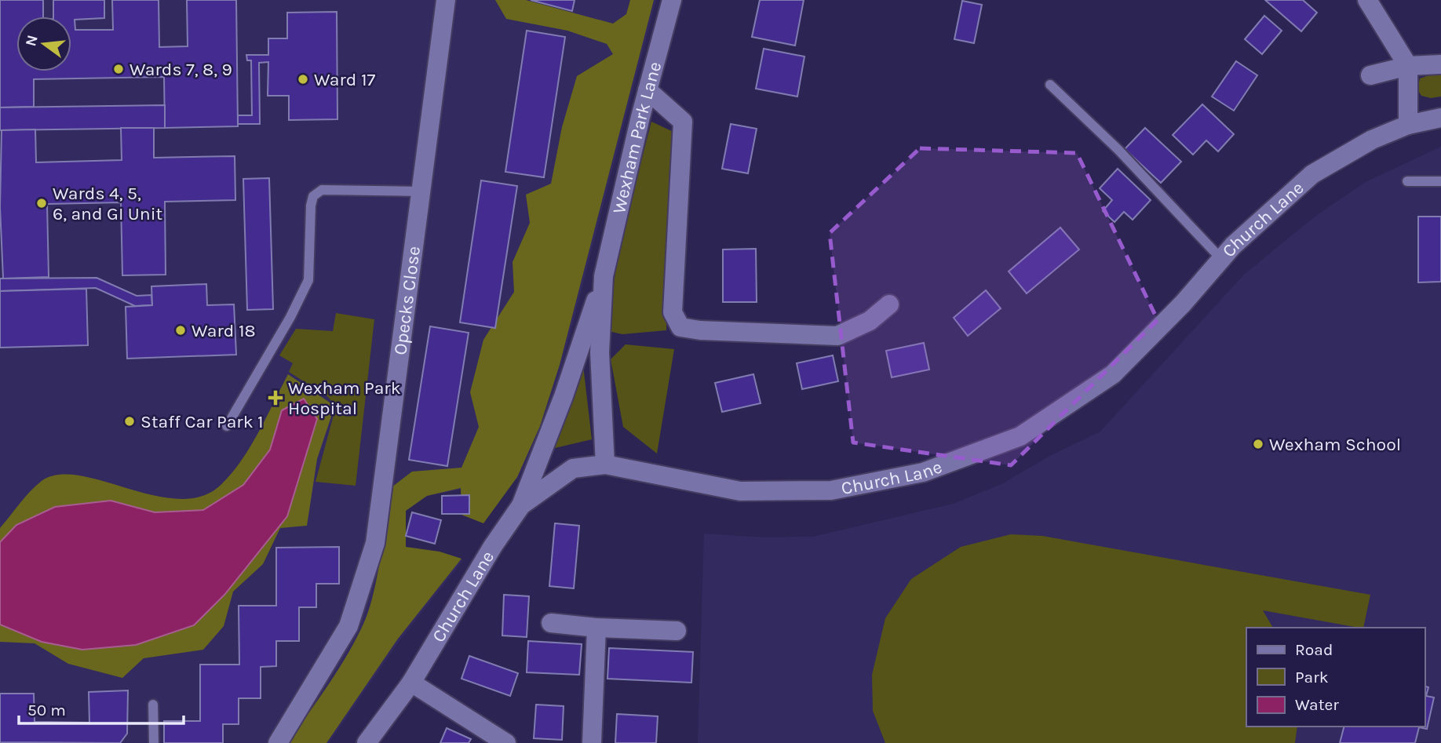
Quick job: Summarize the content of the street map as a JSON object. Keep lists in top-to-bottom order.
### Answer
{
  "streets": {
    "street": ["Wexham Park Lane", "Church Lane", "Opecks Close"]
  },
  "crossings": [
    ["Wexham Park Lane", "Church Lane"]
  ],
  "places": {
    "other": [
      "Wards 7, 8, 9",
      "Ward 17",
      "Wards 4, 5, 6, and GI Unit",
      "Ward 18",
      "Staff Car Park 1",
      "Wexham School"
    ],
    "health": ["Wexham Park Hospital"]
  },
  "legend": ["Road", "Park", "Water"],
  "scale_bar": "50 m",
  "north": "left"
}
